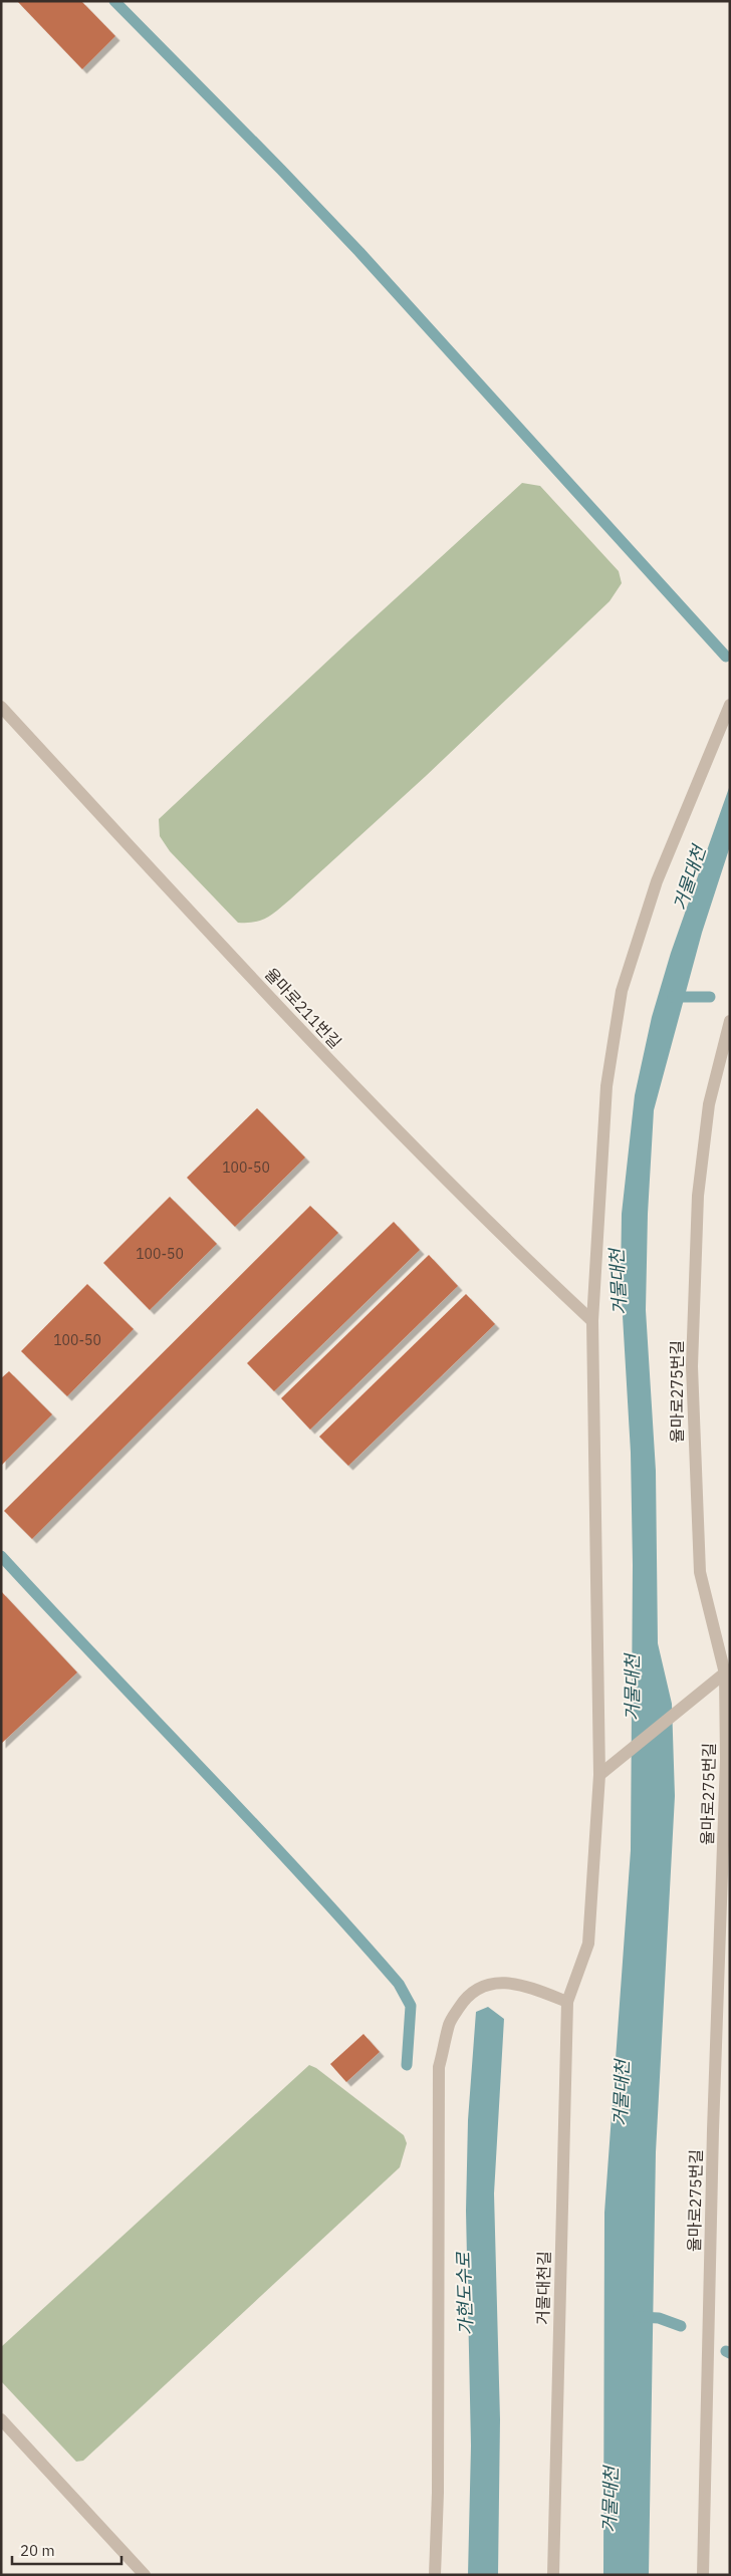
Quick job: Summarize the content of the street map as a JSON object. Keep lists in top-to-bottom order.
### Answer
{
  "streets": {
    "street": ["율마로211번길", "율마로275번길", "거물대천길"]
  },
  "crossings": [
    ["율마로211번길", "거물대천길"]
  ],
  "water": ["거물대천", "가현도수로"],
  "house_numbers": ["100-50", "100-50", "100-50"],
  "scale_bar": "20 m"
}
